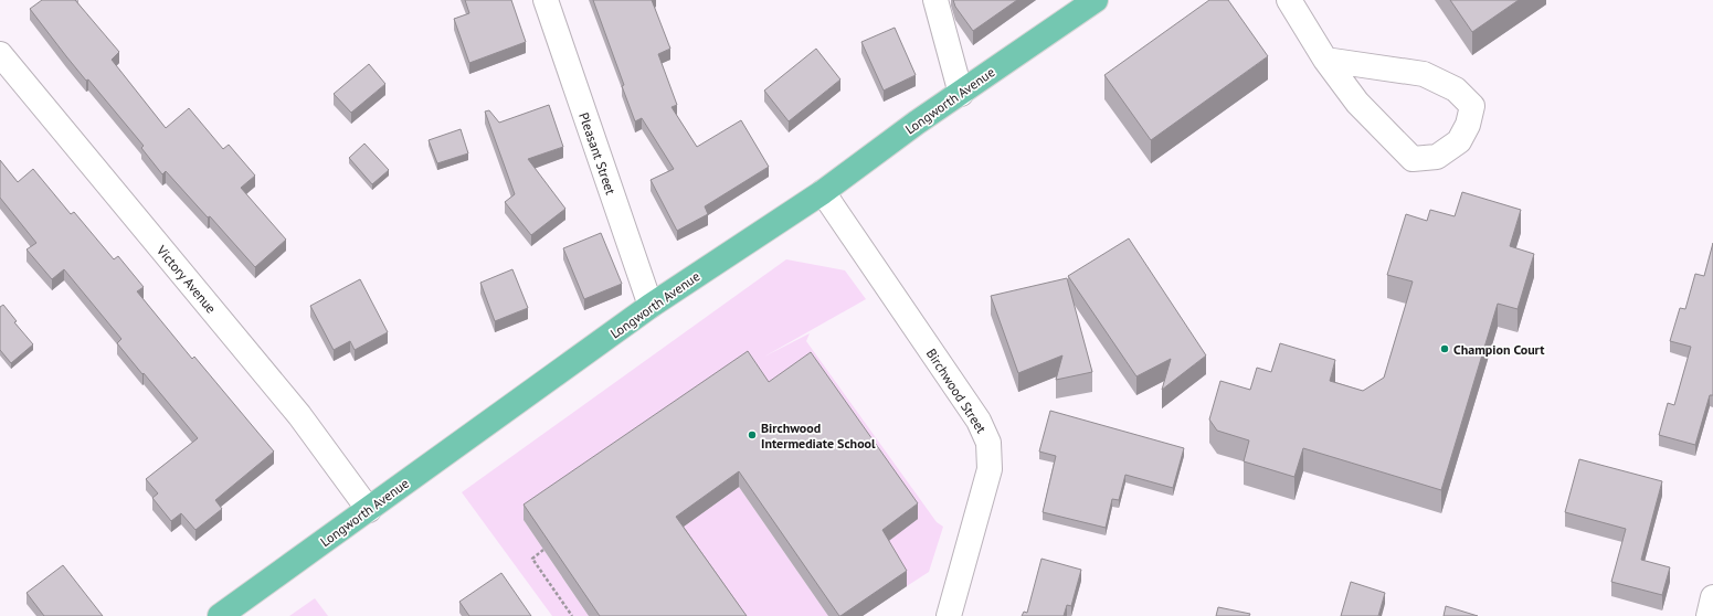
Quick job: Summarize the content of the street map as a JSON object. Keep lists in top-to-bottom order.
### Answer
{
  "streets": {
    "main road": ["Longworth Avenue"],
    "street": ["Pleasant Street", "Victory Avenue", "Birchwood Street"]
  },
  "crossings": [
    ["Longworth Avenue", "Pleasant Street"],
    ["Longworth Avenue", "Victory Avenue"],
    ["Longworth Avenue", "Birchwood Street"]
  ],
  "places": ["Champion Court", "Birchwood Intermediate School"]
}
